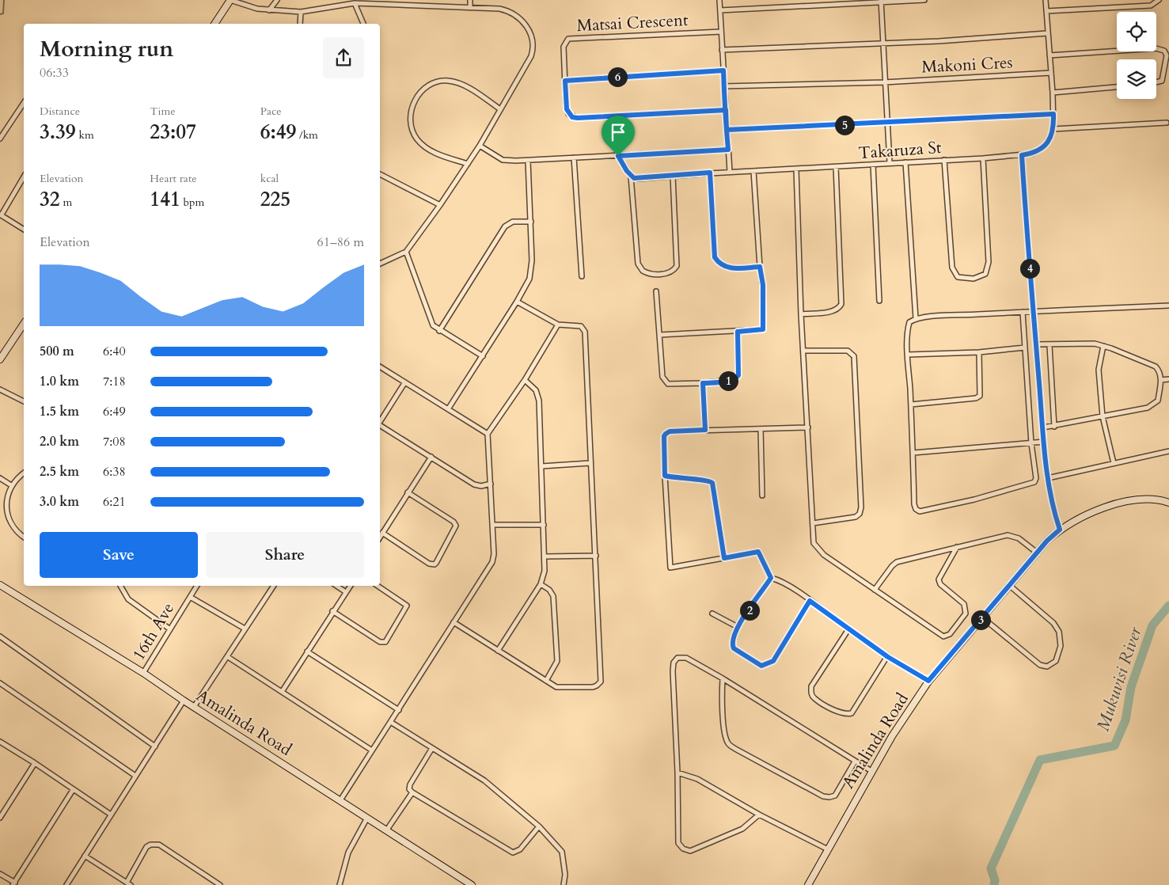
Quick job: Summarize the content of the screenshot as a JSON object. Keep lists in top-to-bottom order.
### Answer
{
  "streets": {
    "street": [
      "Matsai Crescent",
      "Makoni Cres",
      "Takaruza St",
      "16th Ave",
      "Amalinda Road"
    ]
  },
  "crossings": [
    ["Makoni Cres", "Takaruza St"],
    ["16th Ave", "Amalinda Road"]
  ],
  "water": ["Mukuvisi River"],
  "page": {
    "heading": ["Morning run", "06:33"],
    "pins": [
      "6",
      "5",
      "4",
      "1",
      "2",
      "3"
    ],
    "stats": [
      ["Distance", "3.39 km"],
      ["Time", "23:07"],
      ["Pace", "6:49 /km"],
      ["Elevation", "32 m"],
      ["Heart rate", "141 bpm"],
      ["kcal", "225"]
    ],
    "chart": ["Elevation", "61–86 m"],
    "list": [
      {
        "name": "500 m",
        "note": "6:40"
      },
      {
        "name": "1.0 km",
        "note": "7:18"
      },
      {
        "name": "1.5 km",
        "note": "6:49"
      },
      {
        "name": "2.0 km",
        "note": "7:08"
      },
      {
        "name": "2.5 km",
        "note": "6:38"
      },
      {
        "name": "3.0 km",
        "note": "6:21"
      }
    ],
    "buttons": ["Save", "Share"]
  }
}
